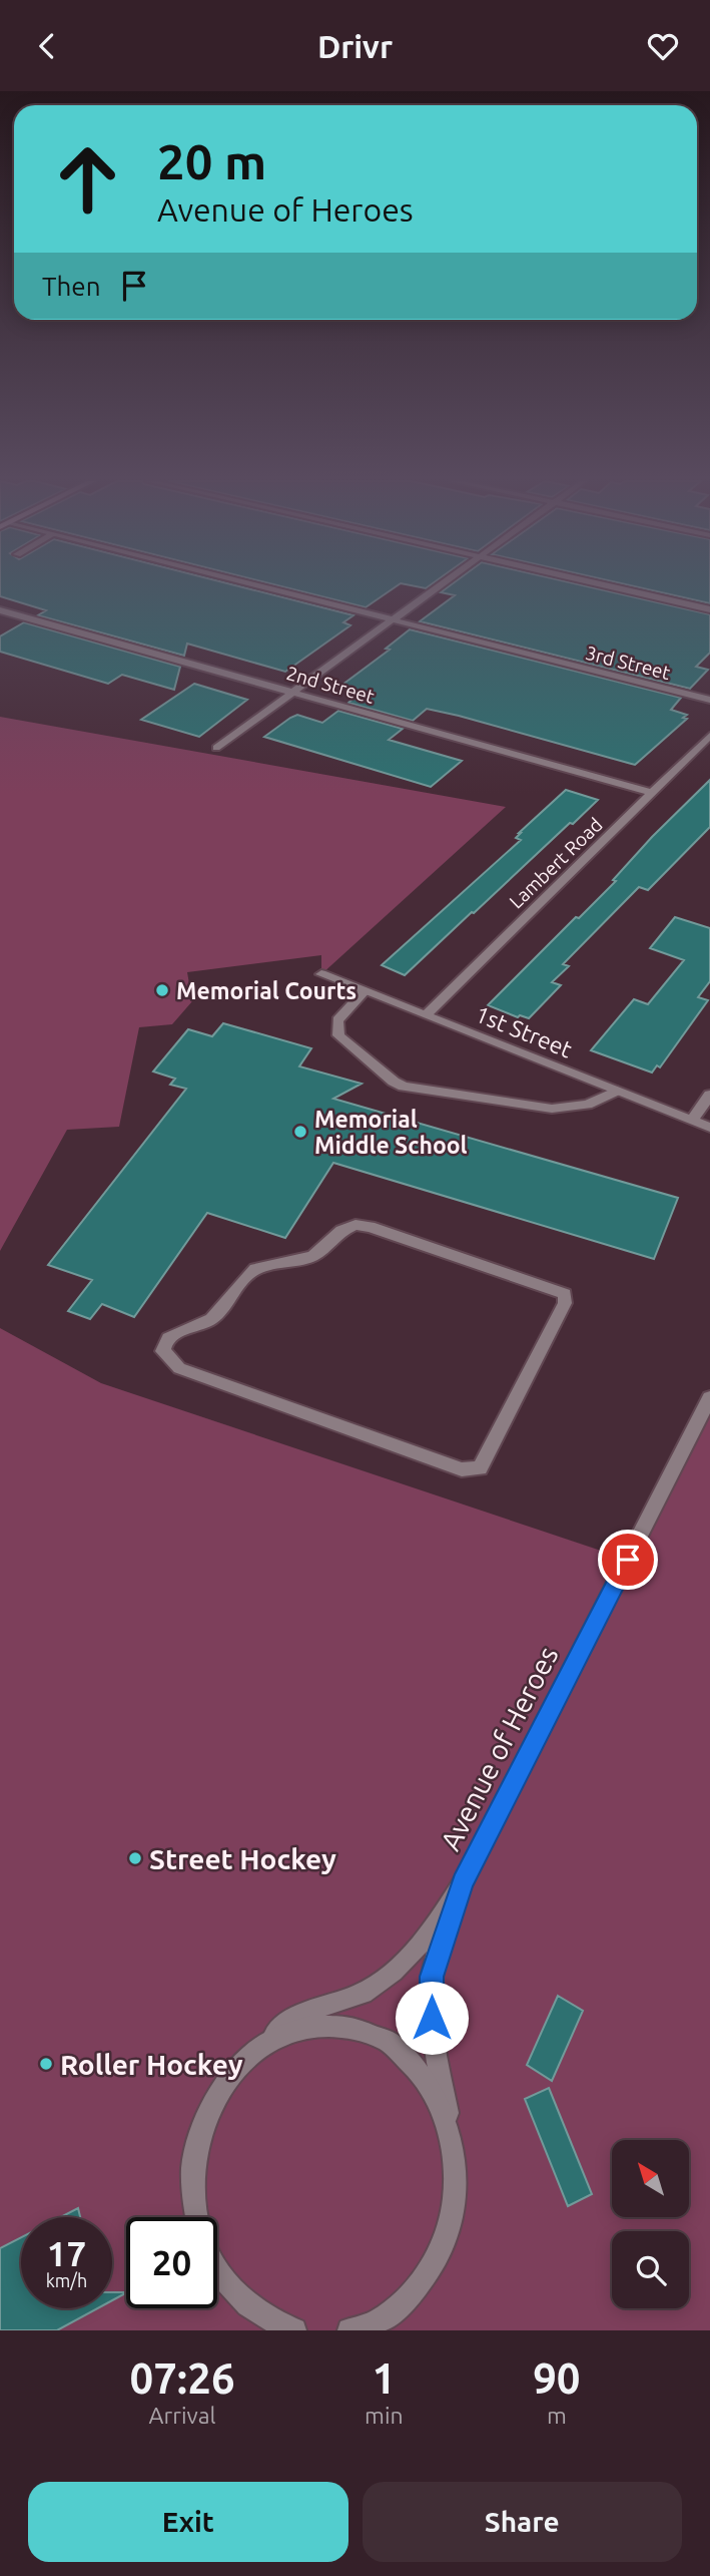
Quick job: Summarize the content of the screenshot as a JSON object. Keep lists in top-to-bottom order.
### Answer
{
  "streets": {
    "street": [
      "3rd Street",
      "2nd Street",
      "Lambert Road",
      "1st Street",
      "Avenue of Heroes"
    ]
  },
  "crossings": [
    ["2nd Street", "Lambert Road"],
    ["Lambert Road", "1st Street"]
  ],
  "places": [
    "Memorial Courts",
    "Memorial Middle School",
    "Street Hockey",
    "Roller Hockey"
  ],
  "north": "top left",
  "page": {
    "header": "Drivr",
    "turn": ["20 m", "Avenue of Heroes"],
    "then": "Then",
    "speed": "17 km/h",
    "limit": "20",
    "eta": [
      "07:26",
      "Arrival",
      "1",
      "min",
      "90",
      "m"
    ],
    "buttons": ["Exit", "Share"]
  }
}
